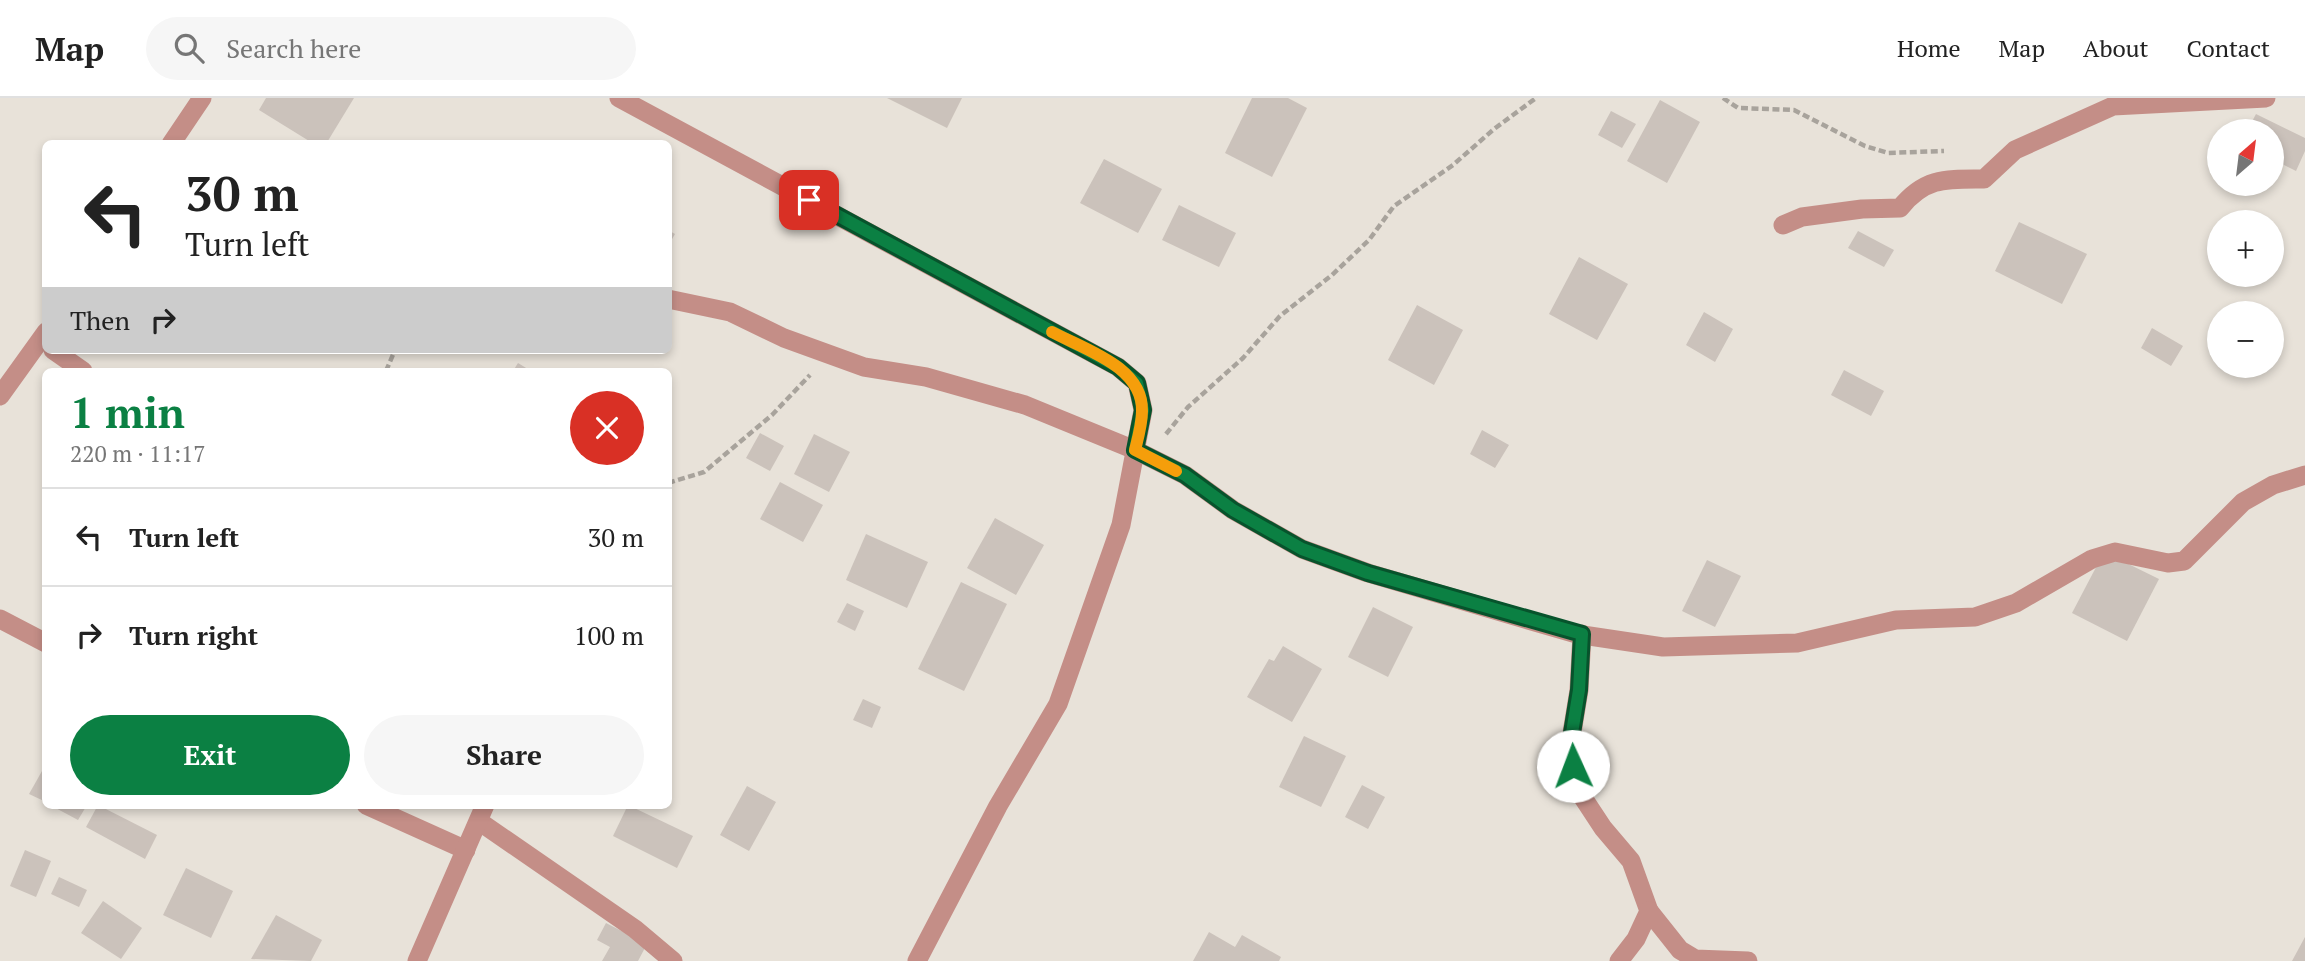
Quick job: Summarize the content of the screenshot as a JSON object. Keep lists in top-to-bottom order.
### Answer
{
  "north": "top right",
  "page": {
    "header": "Map",
    "search": "Search here",
    "nav": [
      "Home",
      "Map",
      "About",
      "Contact"
    ],
    "map_buttons": ["+", "−"],
    "turn": ["30 m", "Turn left"],
    "then": "Then",
    "heading": ["1 min", "220 m · 11:17"],
    "list": [
      {
        "name": "Turn left",
        "value": "30 m"
      },
      {
        "name": "Turn right",
        "value": "100 m"
      }
    ],
    "buttons": ["Exit", "Share"]
  }
}
